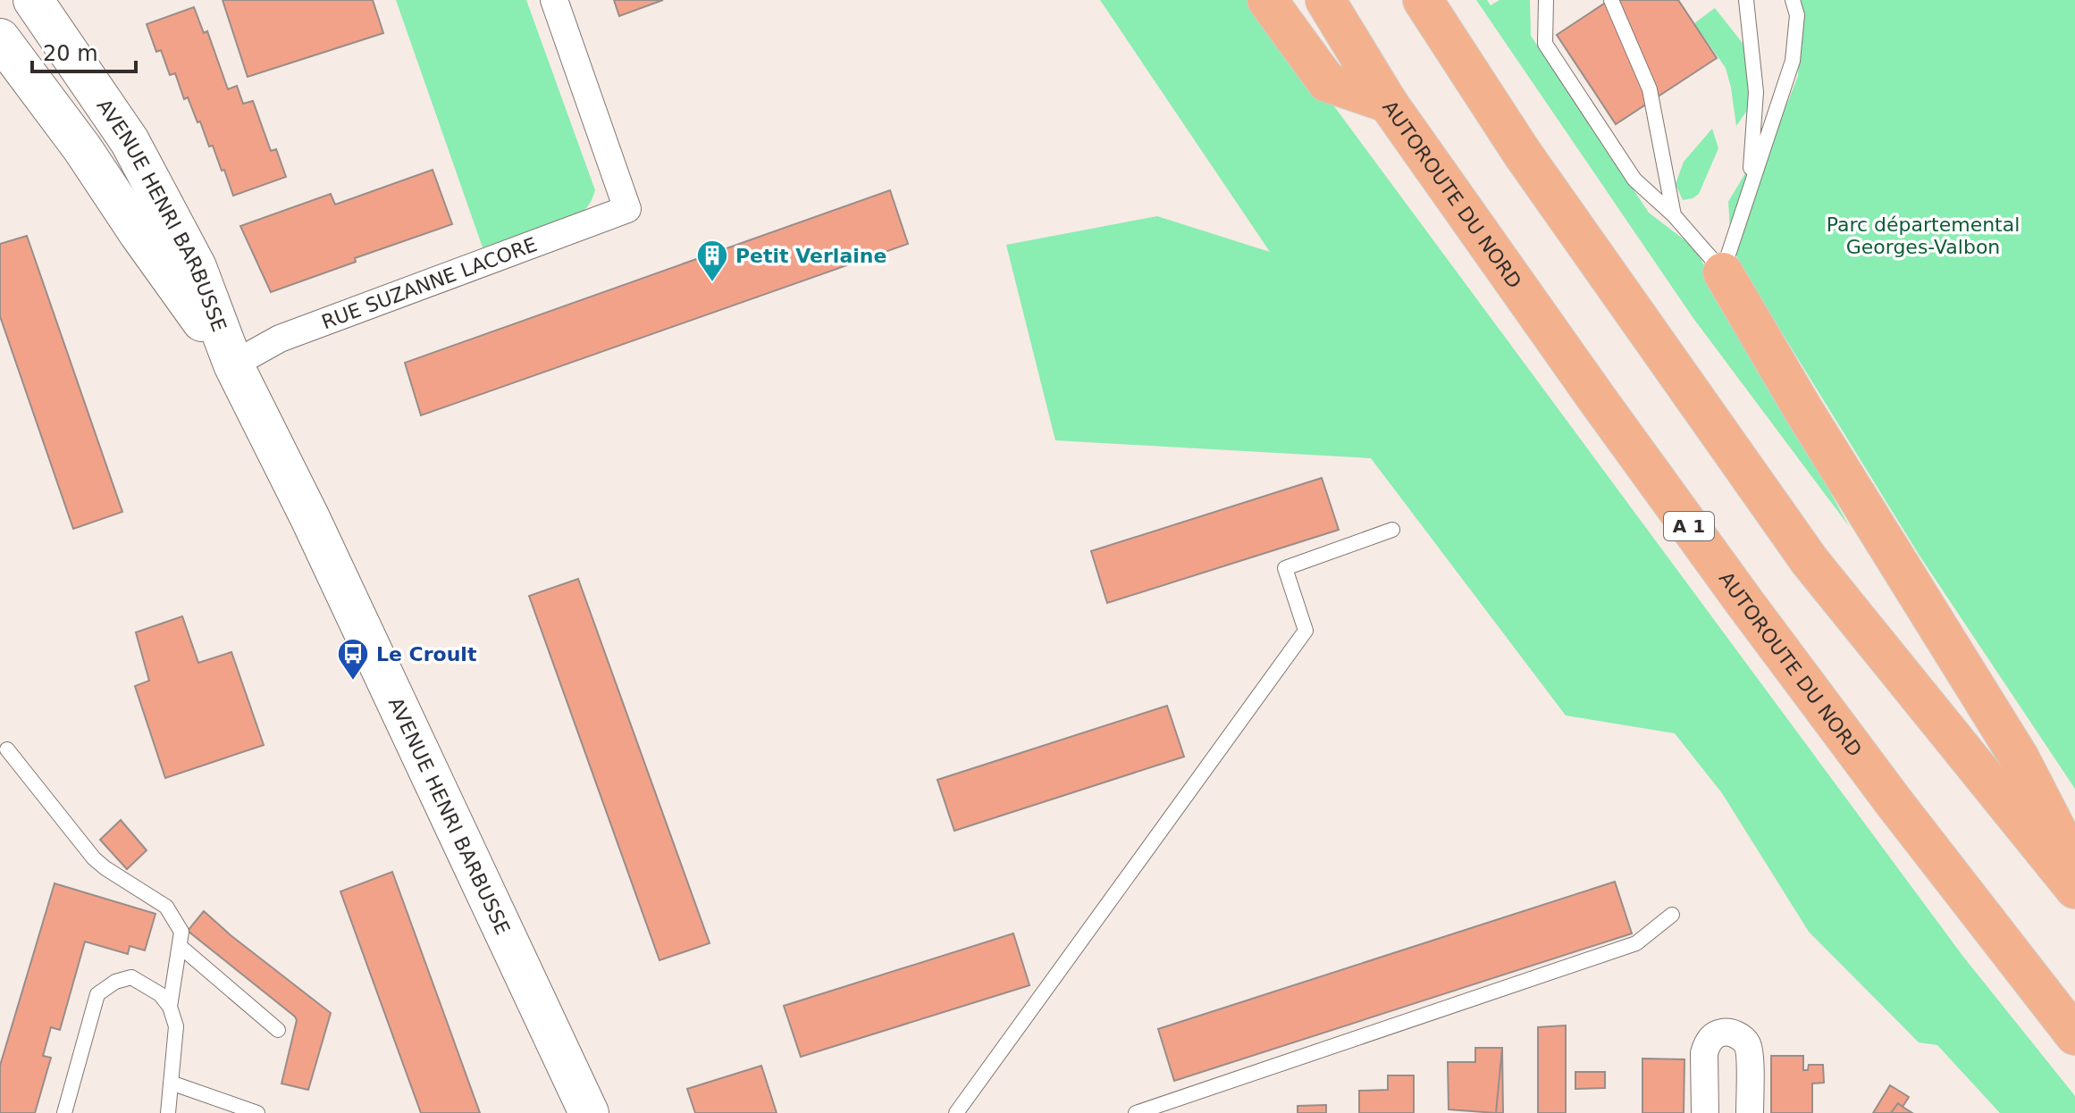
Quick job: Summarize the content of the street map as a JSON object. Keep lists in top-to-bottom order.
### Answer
{
  "streets": {
    "highway": ["AUTOROUTE DU NORD", "A 1"],
    "main road": ["AVENUE HENRI BARBUSSE"],
    "street": ["RUE SUZANNE LACORE"]
  },
  "crossings": [
    ["AVENUE HENRI BARBUSSE", "RUE SUZANNE LACORE"]
  ],
  "parks": ["Parc départemental Georges-Valbon"],
  "places": {
    "building": ["Petit Verlaine"],
    "bus stop": ["Le Croult"]
  },
  "scale_bar": "20 m"
}
